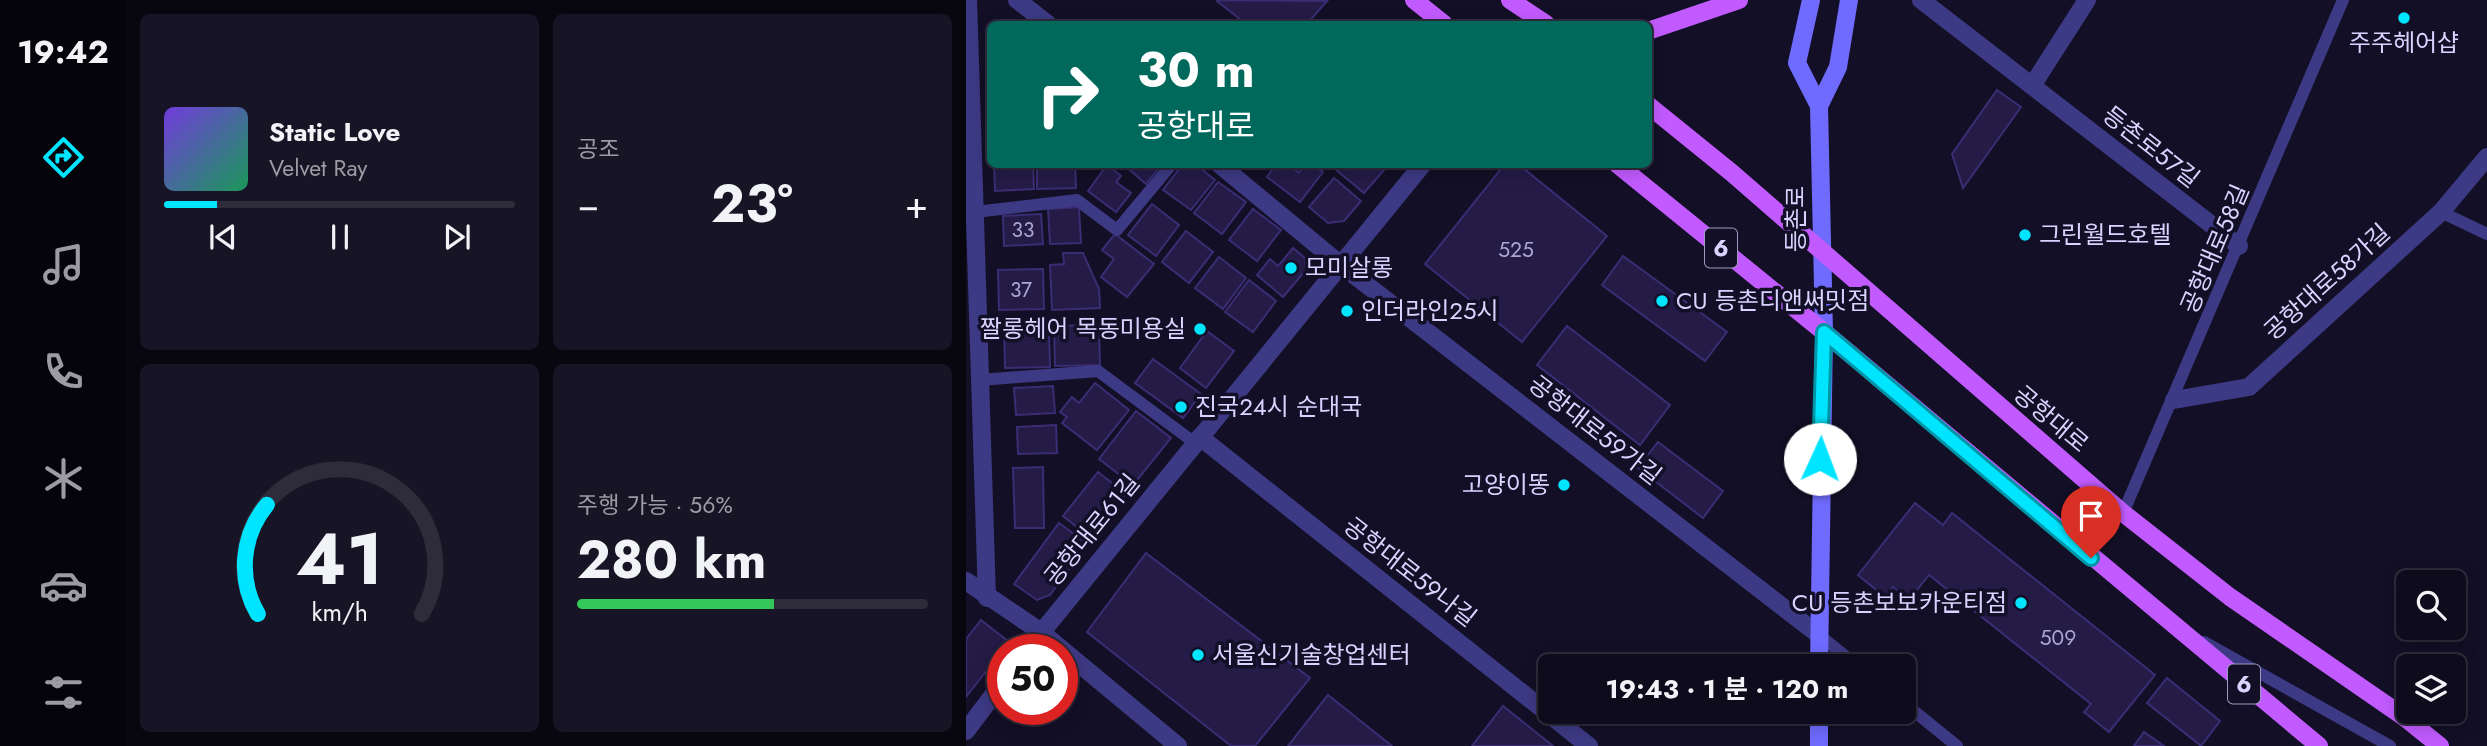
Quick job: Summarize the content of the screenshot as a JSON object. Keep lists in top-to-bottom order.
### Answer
{
  "streets": {
    "main road": ["등촌로", "6", "공항대로"],
    "street": [
      "등촌로57길",
      "공항대로58가길",
      "공항대로59가길",
      "공항대로61길",
      "공항대로59나길"
    ],
    "lane": ["공항대로58길"]
  },
  "crossings": [
    ["등촌로57길", "공항대로58길"],
    ["등촌로", "6"],
    ["등촌로", "공항대로"],
    ["등촌로", "공항대로59가길"],
    ["공항대로58길", "공항대로58가길"],
    ["공항대로58길", "공항대로"],
    ["공항대로59가길", "공항대로61길"],
    ["공항대로61길", "공항대로59나길"]
  ],
  "places": [
    "주주헤어샵",
    "그린월드호텔",
    "모미살롱",
    "CU 등촌디앤써밋점",
    "인더라인25시",
    "짤롱헤어 목동미용실",
    "진국24시 순대국",
    "고양이똥",
    "CU 등촌보보카운티점",
    "서울신기술창업센터"
  ],
  "house_numbers": [
    "33",
    "525",
    "37",
    "509"
  ],
  "page": {
    "tabs": "19:42",
    "tile": [
      "공조",
      ["주행 가능 · 56%", "280 km"]
    ],
    "turn": ["30 m", "공항대로"],
    "song": ["Static Love", "Velvet Ray"],
    "heat": ["−", "23°", "+"],
    "limit": "50",
    "trip": "19:43 · 1 분 · 120 m",
    "gauge": ["41", "km/h"]
  }
}
